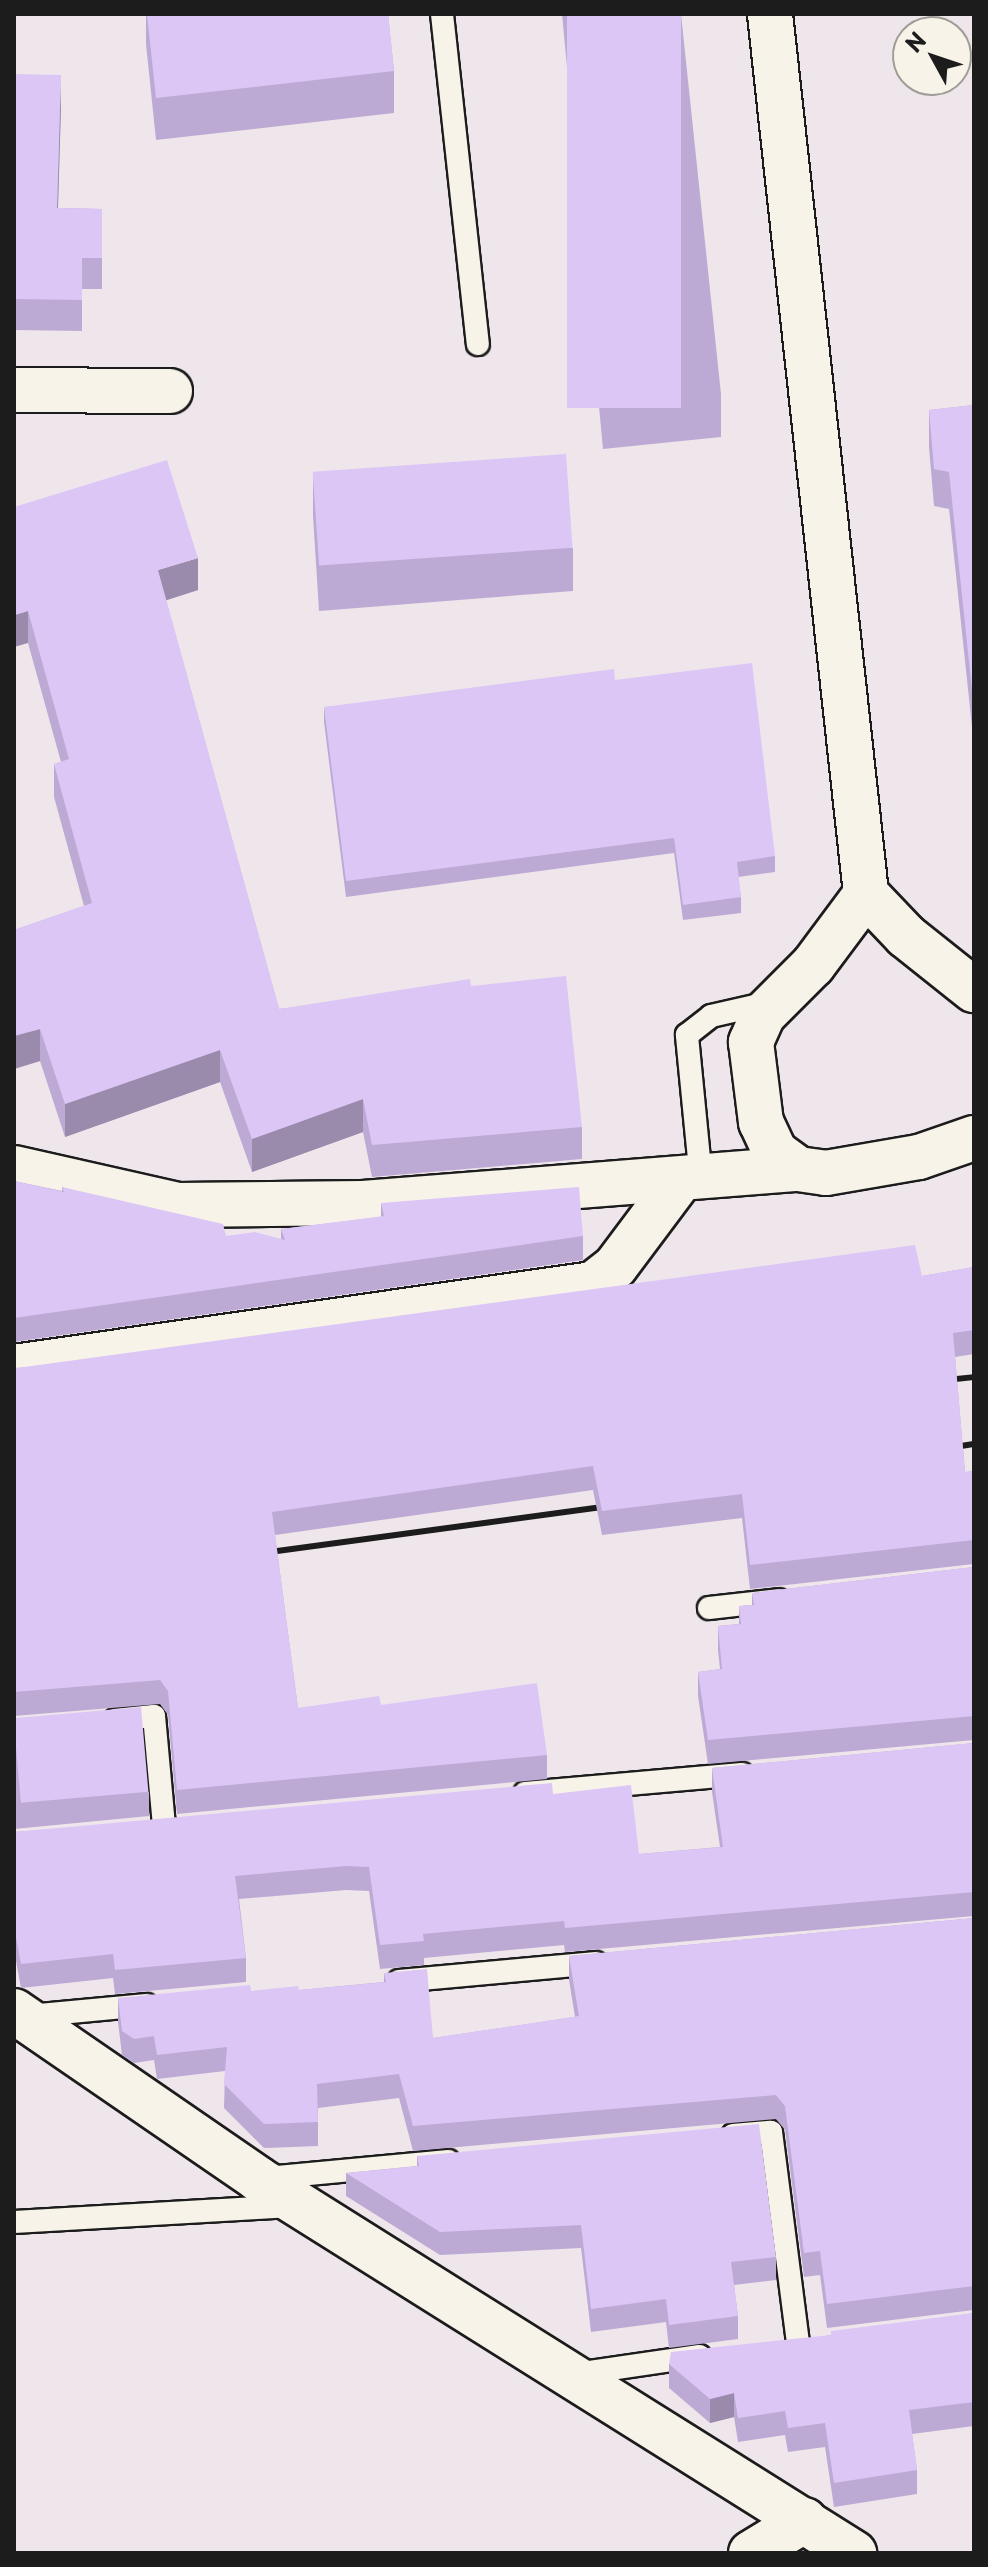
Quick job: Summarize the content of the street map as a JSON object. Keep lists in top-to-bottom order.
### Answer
{
  "north": "top left"
}
